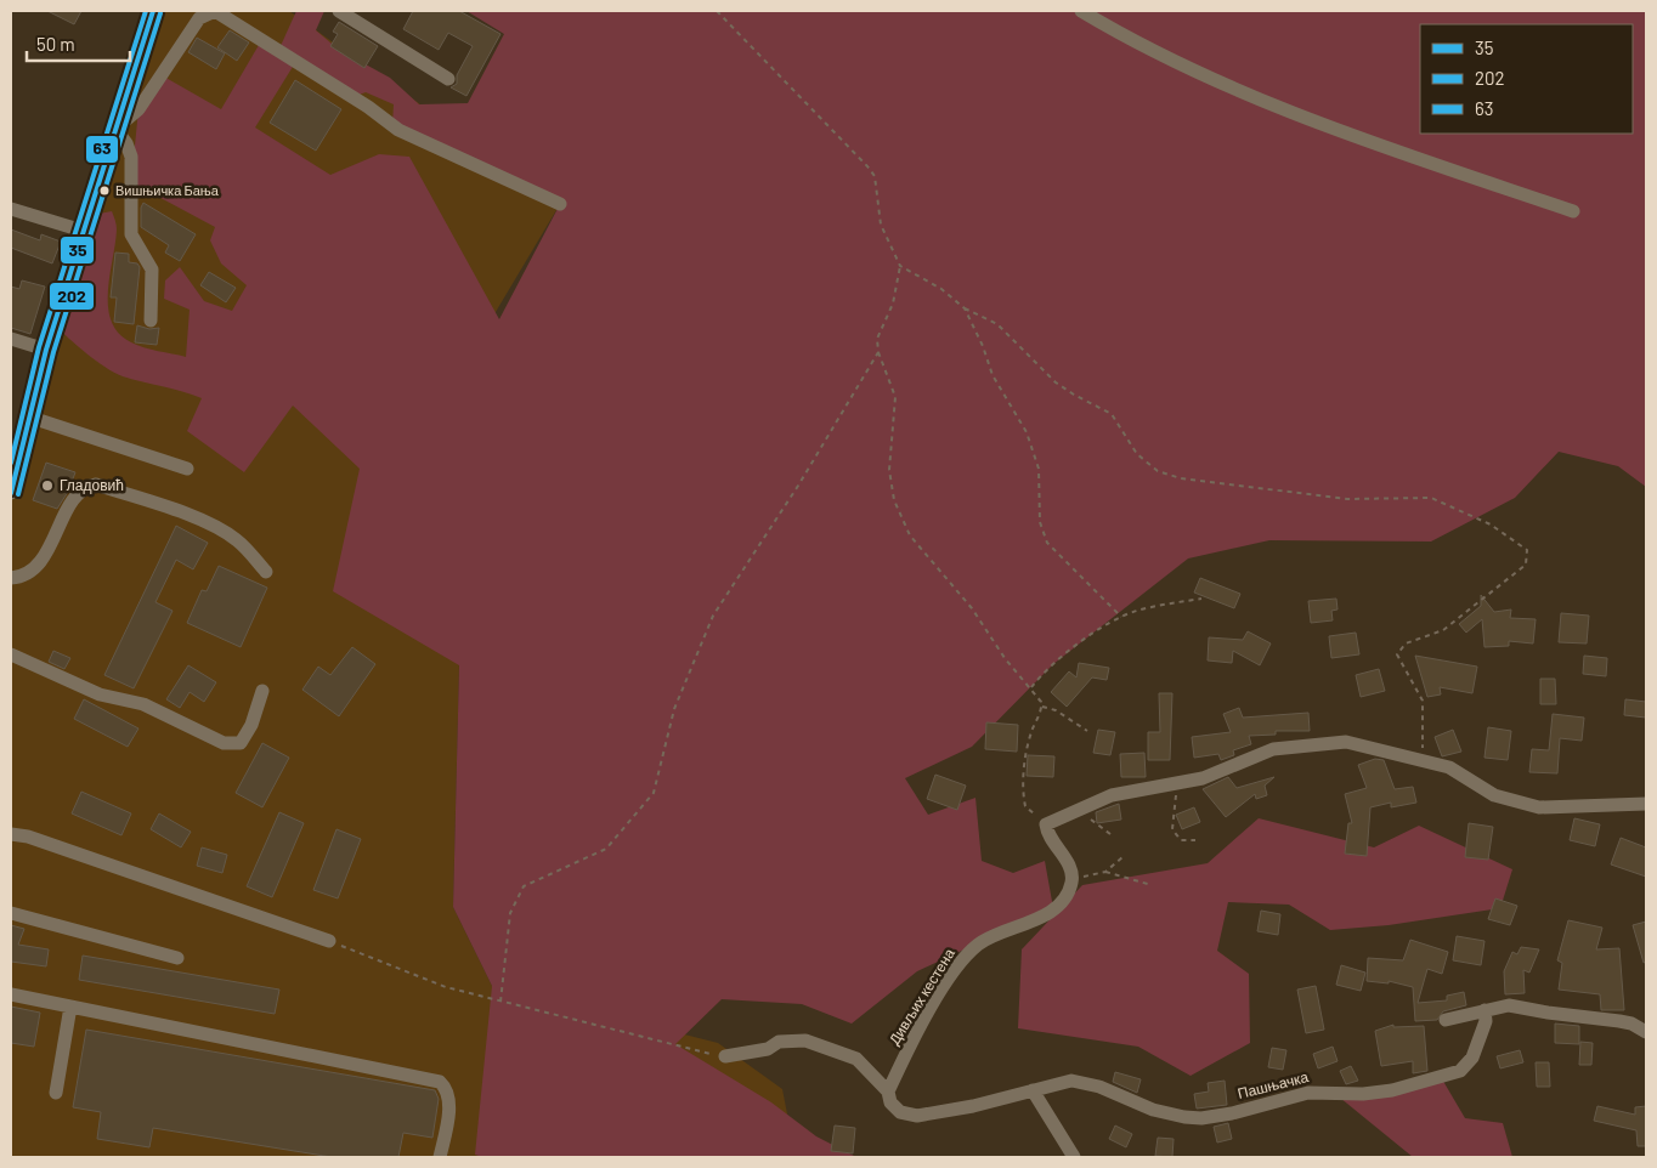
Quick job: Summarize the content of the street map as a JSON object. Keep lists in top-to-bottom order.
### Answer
{
  "streets": {
    "street": ["Дивљих кестена", "Пашњачка"]
  },
  "places": ["Вишњичка Бања", "Гладовић"],
  "lines": ["transit line 35", "transit line 63", "transit line 202"],
  "legend": ["35", "202", "63"],
  "scale_bar": "50 m"
}
